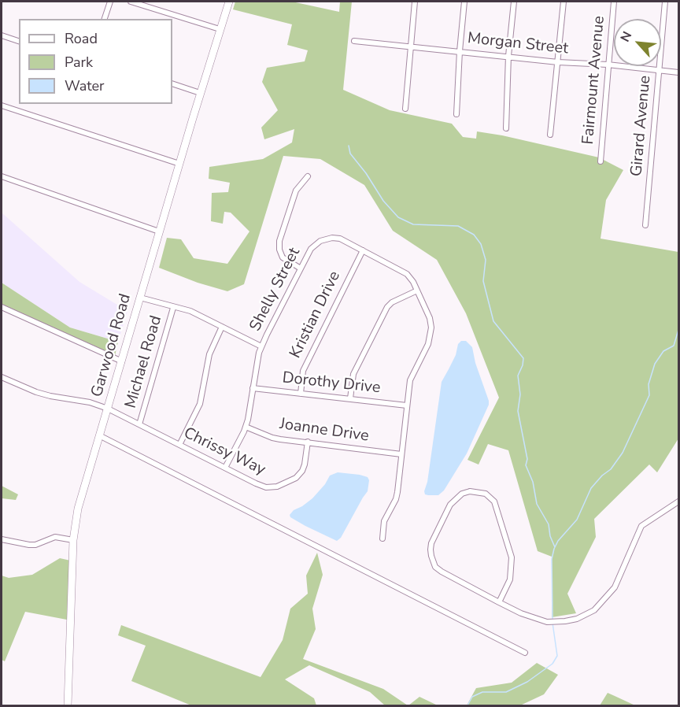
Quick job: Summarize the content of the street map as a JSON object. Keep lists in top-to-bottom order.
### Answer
{
  "streets": {
    "street": [
      "Morgan Street",
      "Fairmount Avenue",
      "Girard Avenue",
      "Shelly Street",
      "Kristian Drive",
      "Garwood Road",
      "Michael Road",
      "Dorothy Drive",
      "Joanne Drive",
      "Chrissy Way"
    ]
  },
  "crossings": [
    ["Morgan Street", "Fairmount Avenue"],
    ["Morgan Street", "Girard Avenue"],
    ["Shelly Street", "Kristian Drive"],
    ["Shelly Street", "Dorothy Drive"],
    ["Shelly Street", "Joanne Drive"],
    ["Shelly Street", "Chrissy Way"],
    ["Kristian Drive", "Dorothy Drive"],
    ["Garwood Road", "Chrissy Way"],
    ["Michael Road", "Chrissy Way"],
    ["Joanne Drive", "Chrissy Way"]
  ],
  "legend": ["Road", "Park", "Water"],
  "north": "top left"
}
